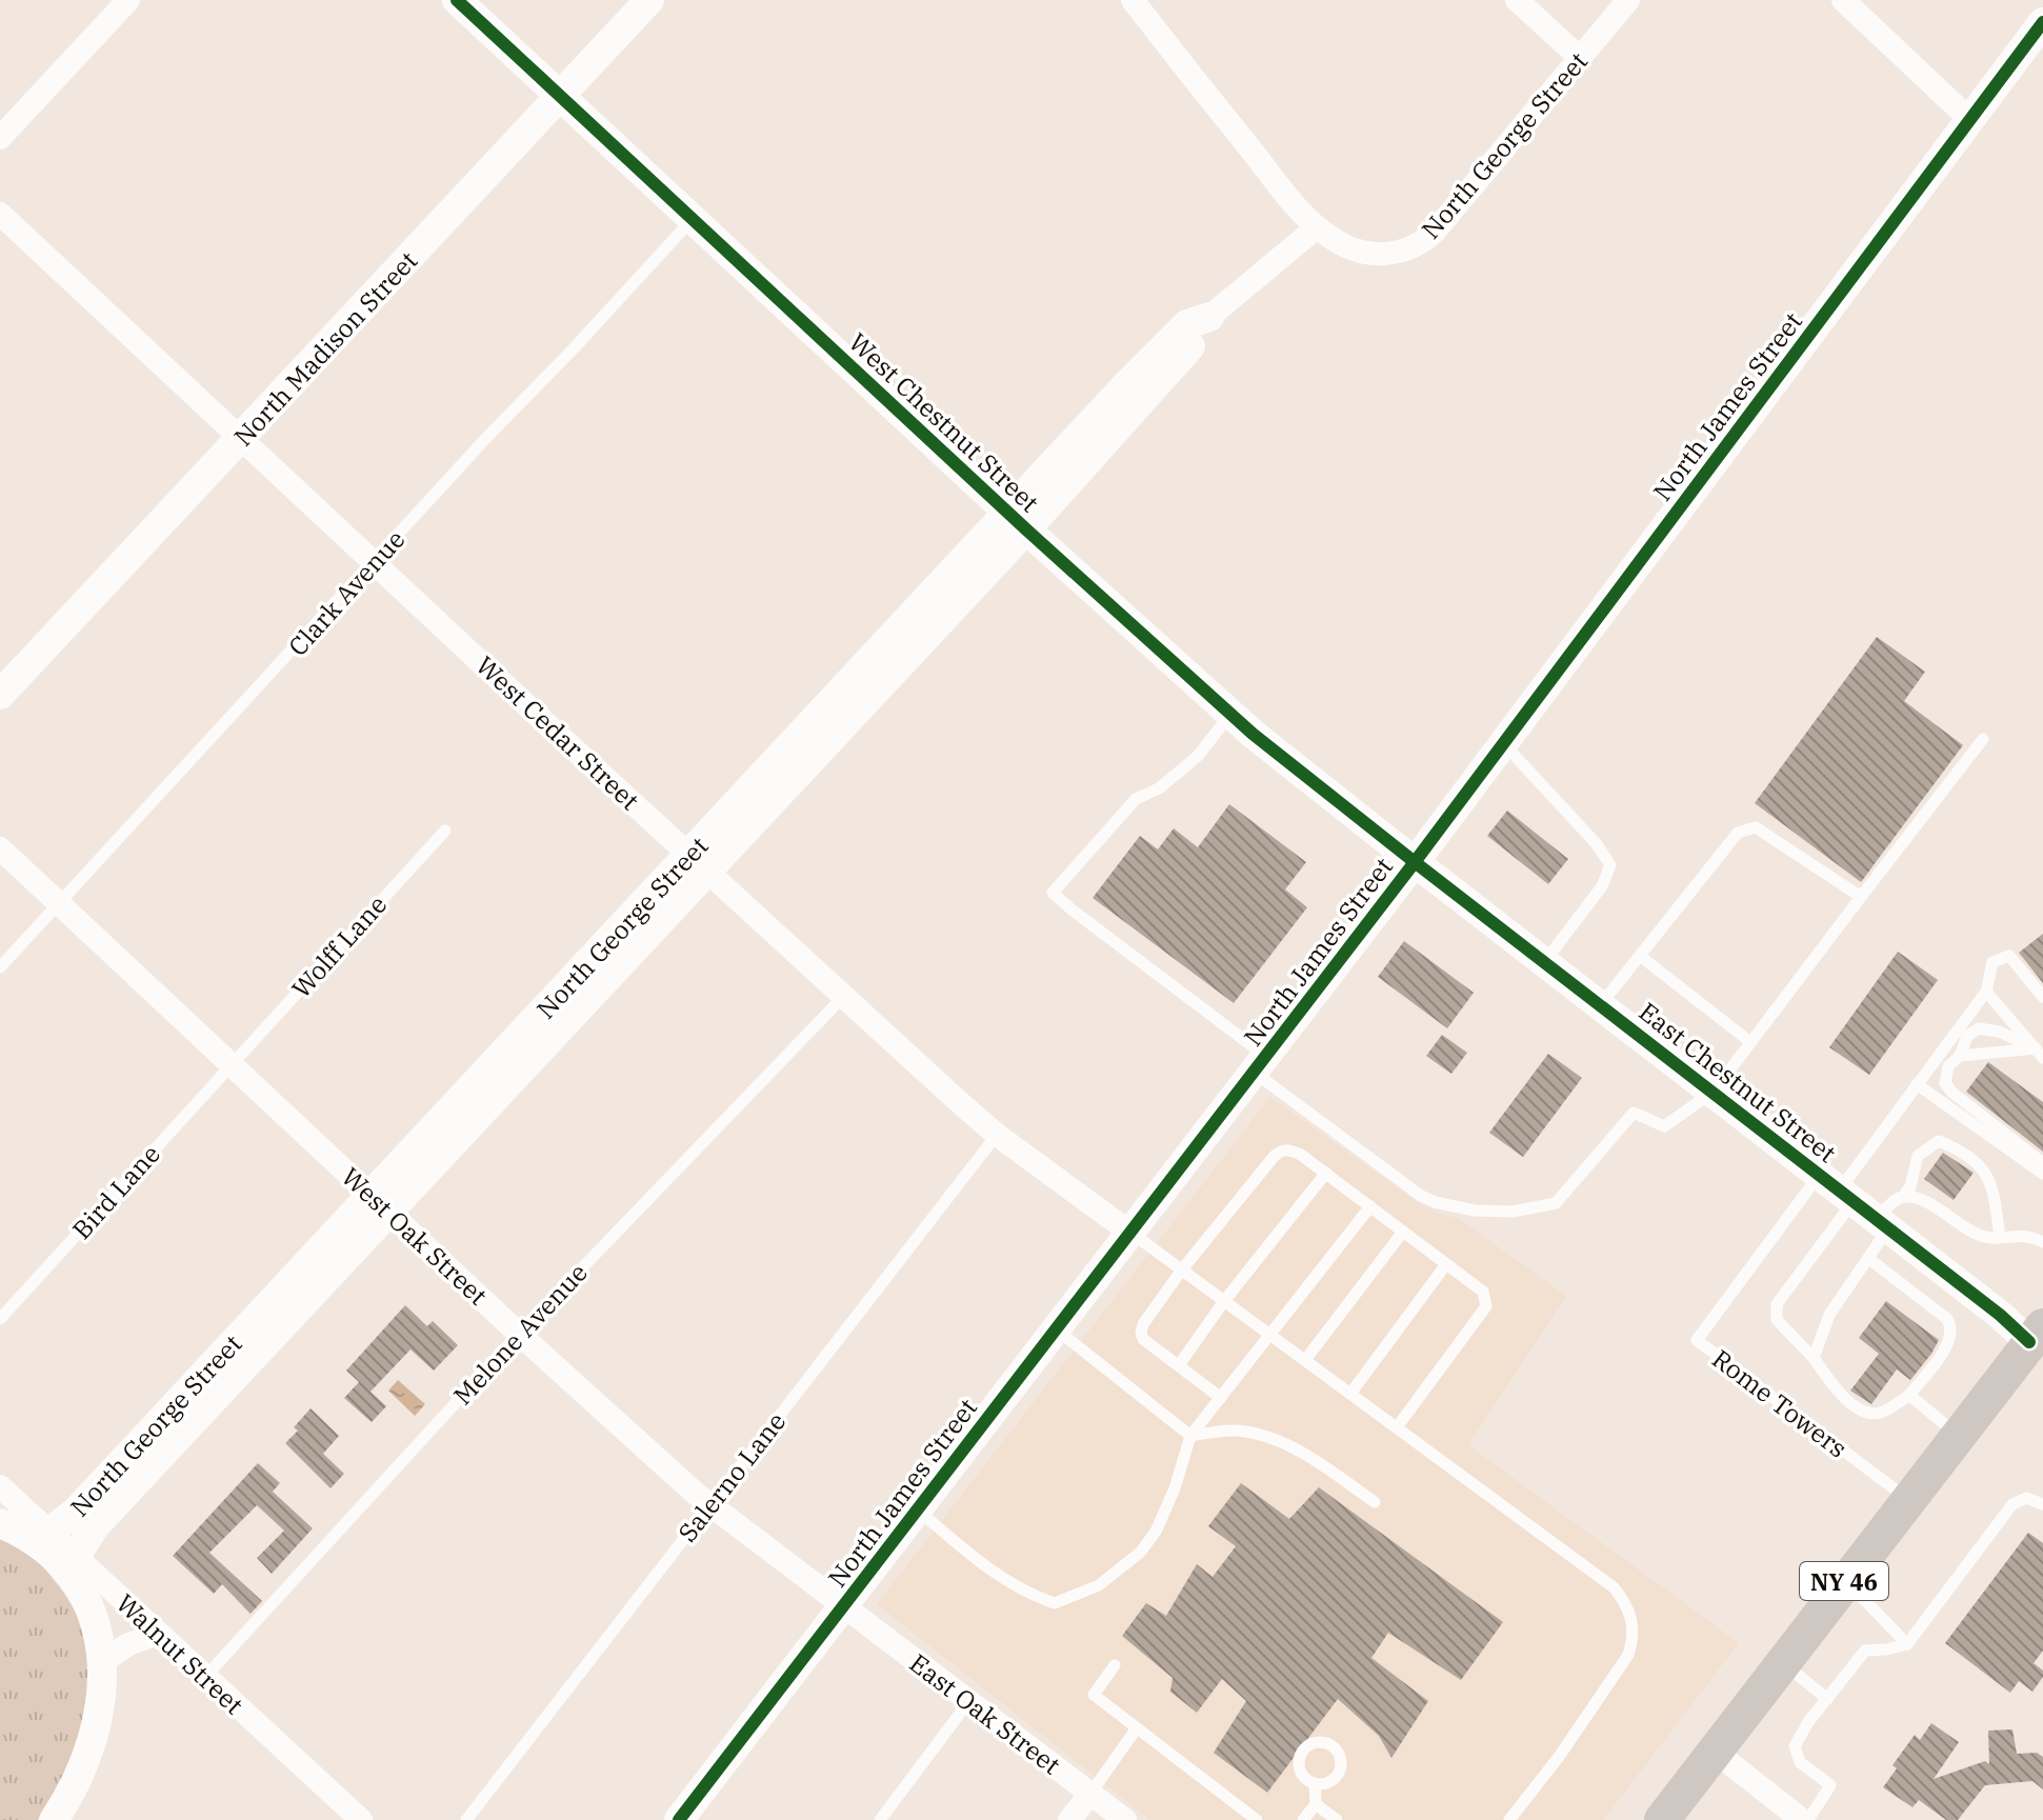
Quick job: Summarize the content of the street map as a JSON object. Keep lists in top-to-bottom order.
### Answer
{
  "streets": {
    "main road": ["NY 46"],
    "street": [
      "North George Street",
      "North Madison Street",
      "North James Street",
      "West Chestnut Street",
      "West Cedar Street",
      "East Chestnut Street",
      "West Oak Street",
      "Walnut Street",
      "East Oak Street"
    ],
    "lane": [
      "Clark Avenue",
      "Wolff Lane",
      "Bird Lane",
      "Melone Avenue",
      "Rome Towers",
      "Salerno Lane"
    ]
  },
  "crossings": [
    ["North George Street", "West Chestnut Street"],
    ["North George Street", "West Cedar Street"],
    ["North George Street", "West Oak Street"],
    ["North George Street", "Walnut Street"],
    ["North Madison Street", "West Chestnut Street"],
    ["North Madison Street", "West Cedar Street"],
    ["North James Street", "West Chestnut Street"],
    ["North James Street", "West Cedar Street"],
    ["North James Street", "East Chestnut Street"],
    ["North James Street", "West Oak Street"],
    ["North James Street", "East Oak Street"],
    ["West Chestnut Street", "Clark Avenue"],
    ["West Chestnut Street", "East Chestnut Street"],
    ["Clark Avenue", "West Cedar Street"],
    ["Clark Avenue", "West Oak Street"],
    ["West Cedar Street", "Melone Avenue"],
    ["West Cedar Street", "Salerno Lane"],
    ["Wolff Lane", "Bird Lane"],
    ["Wolff Lane", "West Oak Street"],
    ["East Chestnut Street", "Rome Towers"],
    ["East Chestnut Street", "NY 46"],
    ["Bird Lane", "West Oak Street"],
    ["West Oak Street", "Melone Avenue"],
    ["West Oak Street", "Salerno Lane"],
    ["West Oak Street", "East Oak Street"],
    ["Melone Avenue", "Walnut Street"],
    ["Rome Towers", "NY 46"]
  ]
}
